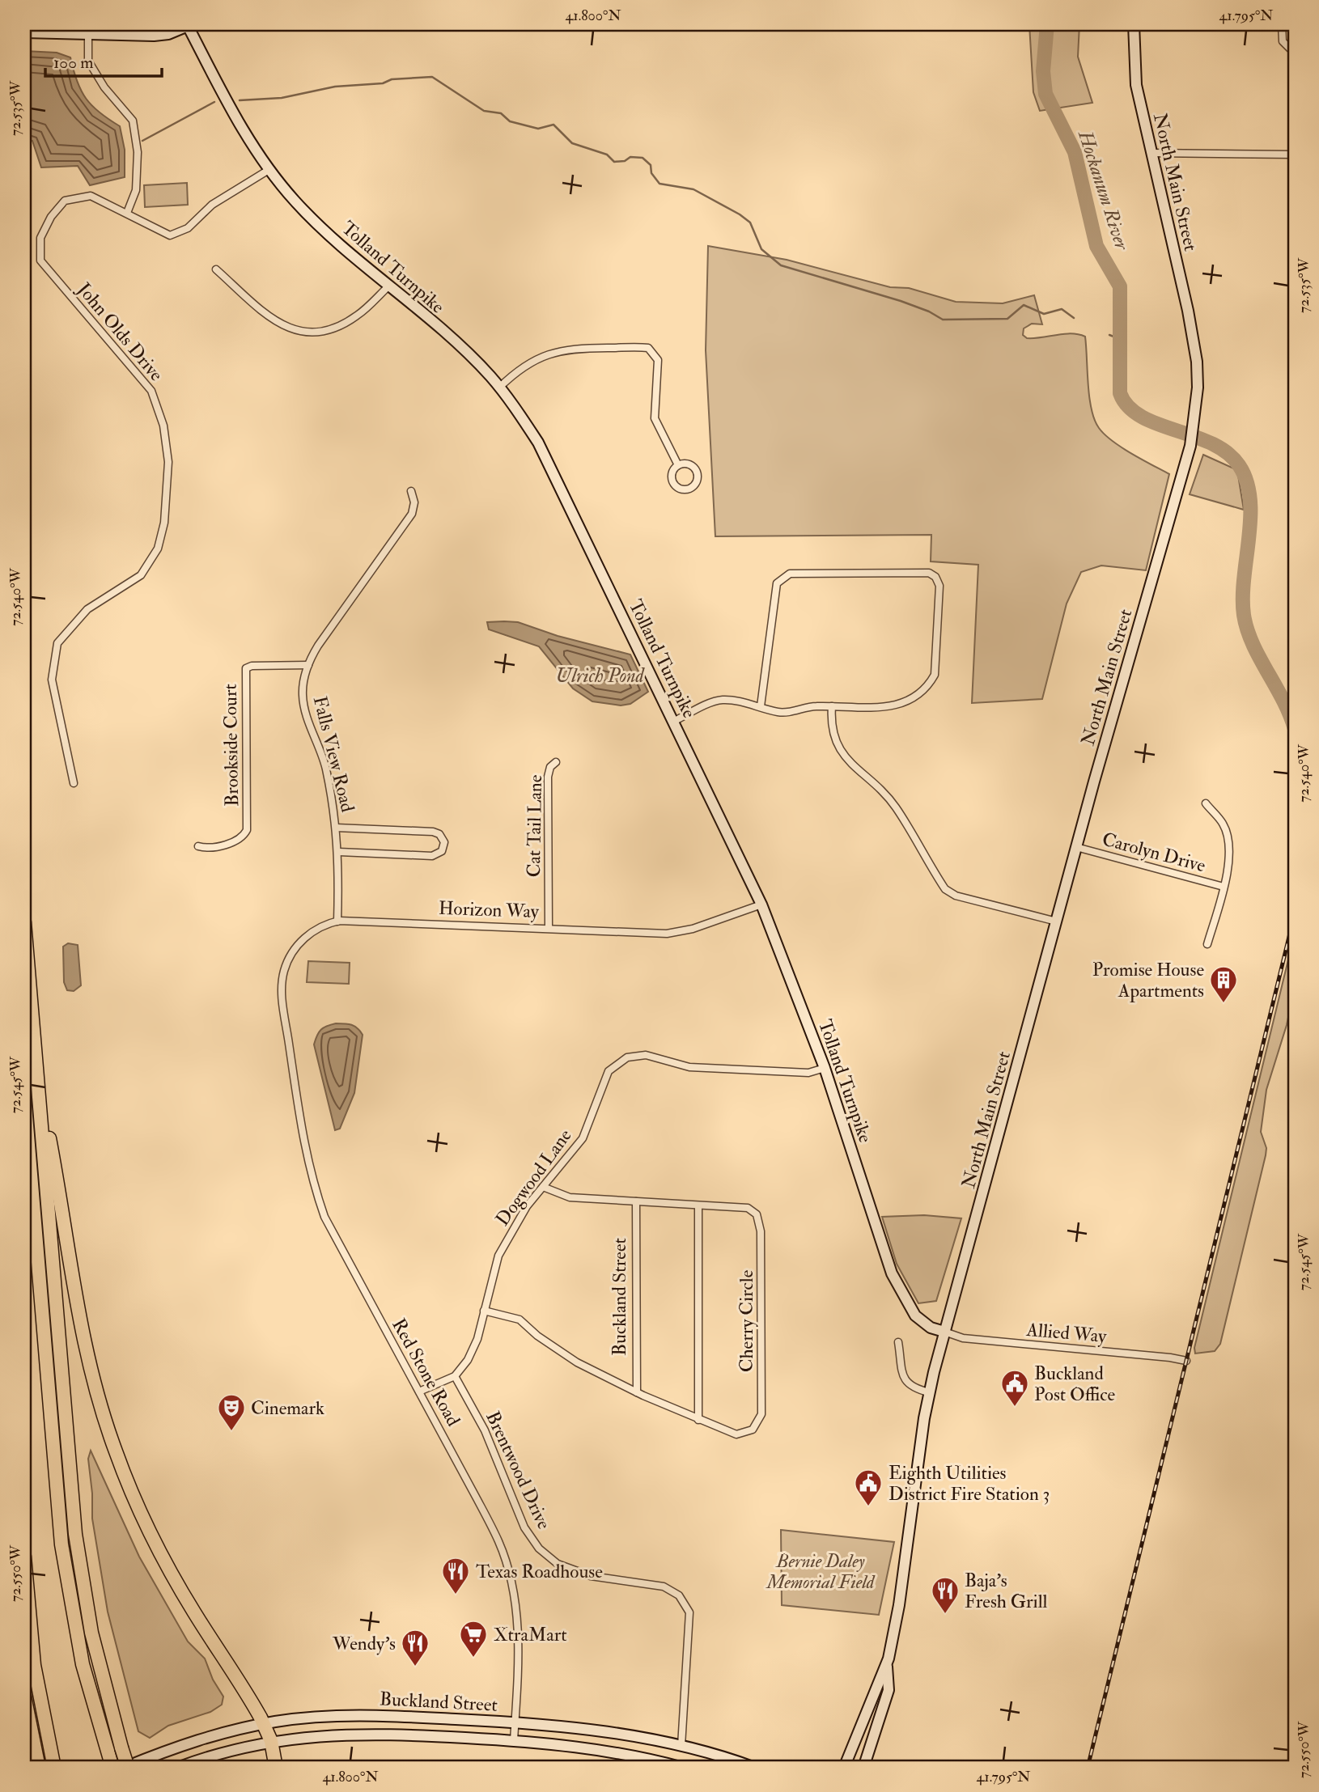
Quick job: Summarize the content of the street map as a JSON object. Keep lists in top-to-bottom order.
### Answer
{
  "streets": {
    "main road": ["North Main Street", "Tolland Turnpike", "Buckland Street"],
    "street": [
      "John Olds Drive",
      "Brookside Court",
      "Falls View Road",
      "Cat Tail Lane",
      "Carolyn Drive",
      "Horizon Way",
      "Dogwood Lane",
      "Cherry Circle",
      "Allied Way",
      "Red Stone Road",
      "Brentwood Drive"
    ]
  },
  "crossings": [
    ["North Main Street", "Tolland Turnpike"],
    ["North Main Street", "Carolyn Drive"],
    ["North Main Street", "Allied Way"],
    ["Tolland Turnpike", "John Olds Drive"],
    ["Tolland Turnpike", "Horizon Way"],
    ["Tolland Turnpike", "Dogwood Lane"],
    ["Tolland Turnpike", "Allied Way"],
    ["Brookside Court", "Falls View Road"],
    ["Falls View Road", "Horizon Way"],
    ["Cat Tail Lane", "Horizon Way"],
    ["Horizon Way", "Red Stone Road"],
    ["Dogwood Lane", "Cherry Circle"],
    ["Dogwood Lane", "Red Stone Road"],
    ["Dogwood Lane", "Brentwood Drive"],
    ["Buckland Street", "Cherry Circle"],
    ["Buckland Street", "Red Stone Road"],
    ["Buckland Street", "Brentwood Drive"]
  ],
  "water": ["Hockanum River", "Ulrich Pond"],
  "parks": ["Bernie Daley Memorial Field"],
  "places": {
    "building": ["Promise House Apartments"],
    "public building": ["Buckland Post Office", "Eighth Utilities District Fire Station 3"],
    "theatre": ["Cinemark"],
    "restaurant": ["Texas Roadhouse", "Baja's Fresh Grill", "Wendy's"],
    "supermarket": ["XtraMart"]
  },
  "scale_bar": "100 m",
  "coordinates": [
    "41.800°N",
    "41.795°N",
    "72.535°W",
    "72.540°W",
    "72.545°W",
    "72.550°W"
  ]
}
